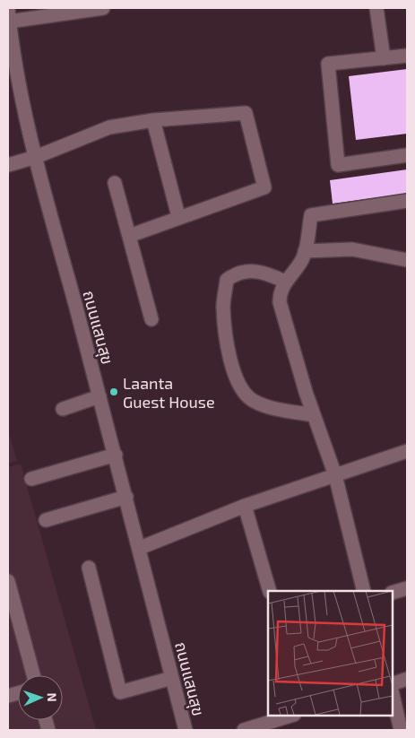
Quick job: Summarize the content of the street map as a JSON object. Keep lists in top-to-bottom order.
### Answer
{
  "streets": {
    "street": ["ถนนแสนสุข"]
  },
  "places": ["Laanta Guest House"],
  "north": "right"
}
